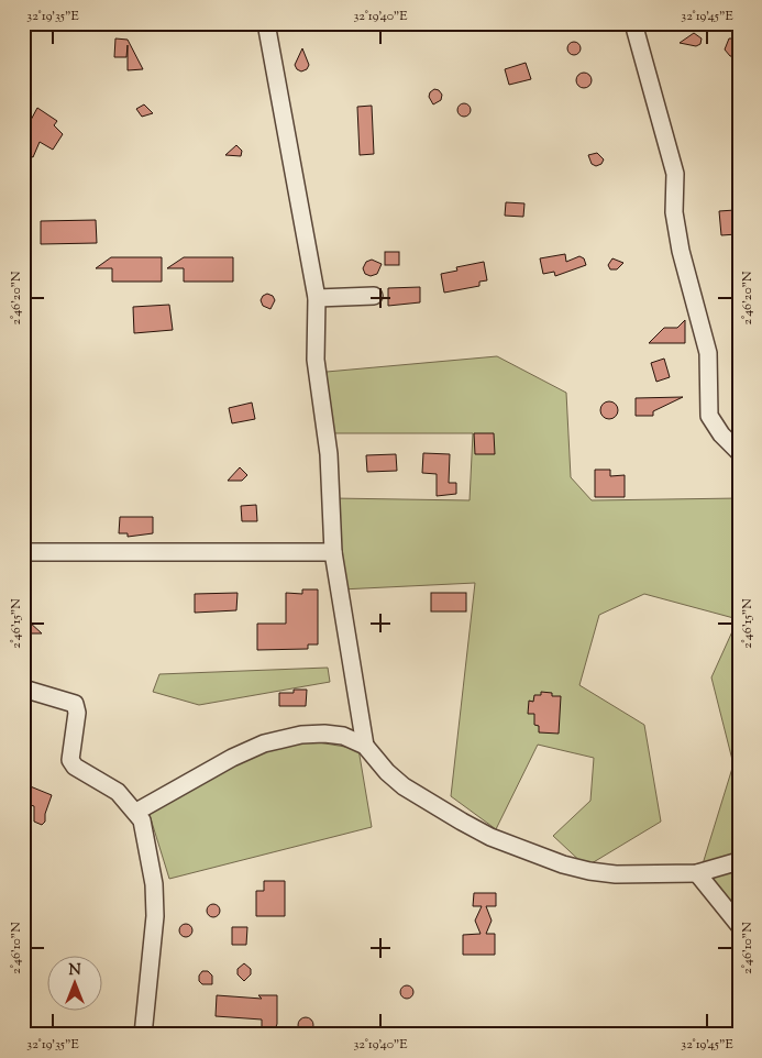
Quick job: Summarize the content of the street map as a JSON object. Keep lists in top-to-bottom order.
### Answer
{
  "north": "top",
  "coordinates": [
    "32°19'35\"E",
    "32°19'40\"E",
    "32°19'45\"E",
    "2°46'20\"N",
    "2°46'15\"N",
    "2°46'10\"N"
  ]
}
